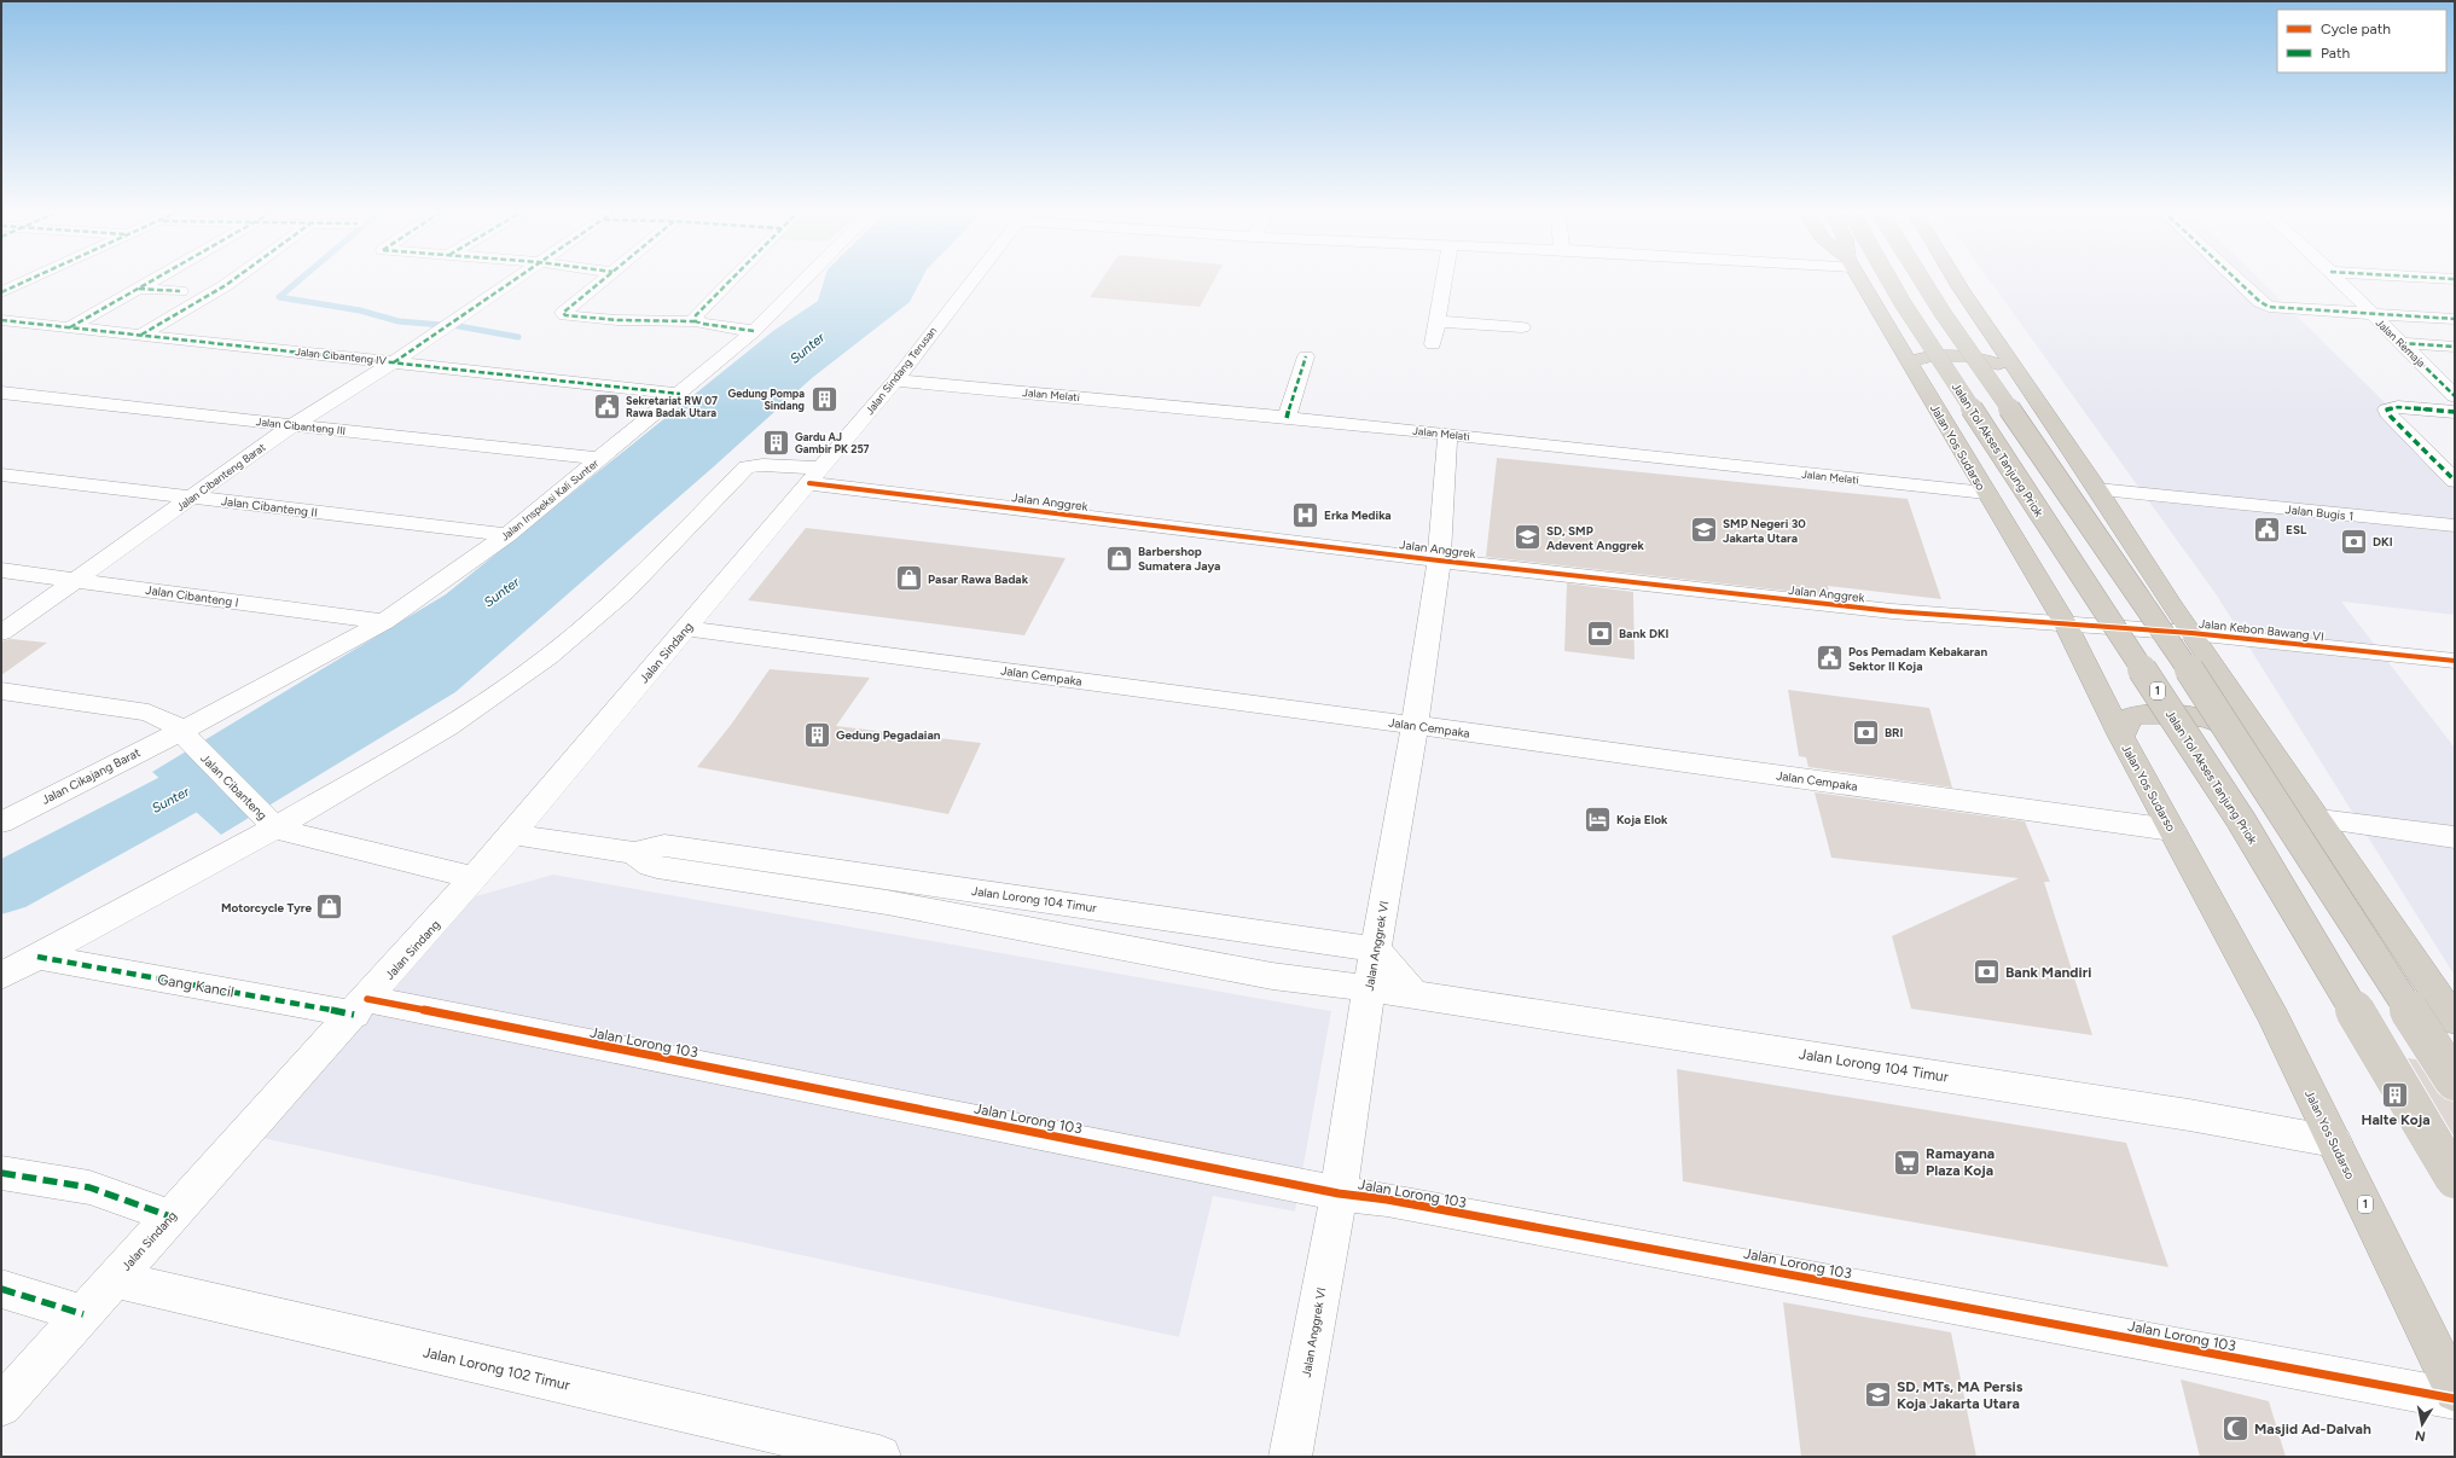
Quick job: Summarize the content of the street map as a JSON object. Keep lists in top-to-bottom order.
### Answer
{
  "streets": {
    "highway": ["Jalan Yos Sudarso", "Jalan Tol Akses Tanjung Priok", "1"],
    "street": [
      "Jalan Remaja",
      "Jalan Cibanteng IV",
      "Jalan Sindang Terusan",
      "Jalan Melati",
      "Jalan Cibanteng III",
      "Jalan Cibanteng Barat",
      "Jalan Inspeksi Kali Sunter",
      "Jalan Anggrek",
      "Jalan Cibanteng II",
      "Jalan Bugis 1",
      "Jalan Cibanteng I",
      "Jalan Kebon Bawang VI",
      "Jalan Sindang",
      "Jalan Cempaka",
      "Jalan Cikajang Barat",
      "Jalan Cibanteng",
      "Jalan Lorong 104 Timur",
      "Jalan Anggrek VI",
      "Gang Kancil",
      "Jalan Lorong 103",
      "Jalan Lorong 102 Timur"
    ]
  },
  "crossings": [
    ["Jalan Cibanteng IV", "Jalan Cibanteng Barat"],
    ["Jalan Cibanteng IV", "Jalan Inspeksi Kali Sunter"],
    ["Jalan Sindang Terusan", "Jalan Melati"],
    ["Jalan Sindang Terusan", "Jalan Anggrek"],
    ["Jalan Sindang Terusan", "Jalan Sindang"],
    ["Jalan Melati", "Jalan Yos Sudarso"],
    ["Jalan Melati", "Jalan Anggrek VI"],
    ["Jalan Cibanteng III", "Jalan Cibanteng Barat"],
    ["Jalan Cibanteng III", "Jalan Inspeksi Kali Sunter"],
    ["Jalan Yos Sudarso", "Jalan Anggrek"],
    ["Jalan Yos Sudarso", "Jalan Kebon Bawang VI"],
    ["Jalan Yos Sudarso", "Jalan Cempaka"],
    ["Jalan Yos Sudarso", "Jalan Lorong 104 Timur"],
    ["Jalan Cibanteng Barat", "Jalan Cibanteng II"],
    ["Jalan Cibanteng Barat", "Jalan Cibanteng I"],
    ["Jalan Inspeksi Kali Sunter", "Jalan Cibanteng II"],
    ["Jalan Inspeksi Kali Sunter", "Jalan Cibanteng I"],
    ["Jalan Inspeksi Kali Sunter", "Jalan Cikajang Barat"],
    ["Jalan Inspeksi Kali Sunter", "Jalan Cibanteng"],
    ["Jalan Anggrek", "Jalan Kebon Bawang VI"],
    ["Jalan Anggrek", "Jalan Sindang"],
    ["Jalan Anggrek", "Jalan Cibanteng"],
    ["Jalan Anggrek", "Jalan Anggrek VI"],
    ["Jalan Anggrek", "Gang Kancil"],
    ["Jalan Sindang", "Jalan Cempaka"],
    ["Jalan Sindang", "Jalan Cibanteng"],
    ["Jalan Sindang", "Jalan Lorong 104 Timur"],
    ["Jalan Sindang", "Gang Kancil"],
    ["Jalan Sindang", "Jalan Lorong 103"],
    ["Jalan Sindang", "Jalan Lorong 102 Timur"],
    ["Jalan Cempaka", "Jalan Anggrek VI"],
    ["Jalan Cikajang Barat", "Jalan Cibanteng"],
    ["Jalan Lorong 104 Timur", "Jalan Anggrek VI"],
    ["Jalan Anggrek VI", "Jalan Lorong 103"],
    ["Gang Kancil", "Jalan Lorong 103"]
  ],
  "water": ["Sunter"],
  "places": {
    "building": [
      "Gedung Pompa Sindang",
      "Gardu AJ Gambir PK 257",
      "Gedung Pegadaian",
      "Halte Koja"
    ],
    "public building": ["Sekretariat RW 07 Rawa Badak Utara", "ESL", "Pos Pemadam Kebakaran Sektor II Koja"],
    "hospital": ["Erka Medika"],
    "school or university": ["SMP Negeri 30 Jakarta Utara", "SD, SMP Adevent Anggrek", "SD, MTs, MA Persis Koja Jakarta Utara"],
    "bank": [
      "DKI",
      "Bank DKI",
      "BRI",
      "Bank Mandiri"
    ],
    "shop": ["Barbershop Sumatera Jaya", "Pasar Rawa Badak", "Motorcycle Tyre"],
    "hotel": ["Koja Elok"],
    "supermarket": ["Ramayana Plaza Koja"],
    "mosque": ["Masjid Ad-Dalvah"]
  },
  "legend": ["Cycle path", "Path"],
  "north": "bottom"
}
